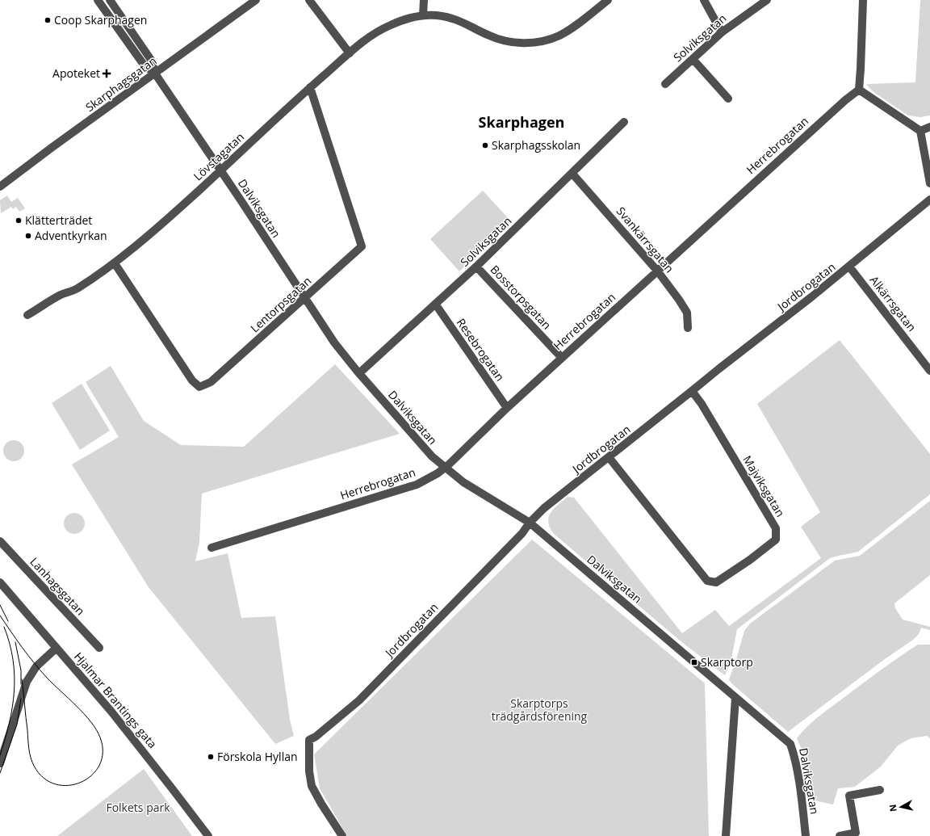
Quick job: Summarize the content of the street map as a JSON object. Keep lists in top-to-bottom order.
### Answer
{
  "streets": {
    "street": [
      "Solviksgatan",
      "Skarphagsgatan",
      "Herrebrogatan",
      "Lövstagatan",
      "Dalviksgatan",
      "Svankärrsgatan",
      "Jordbrogatan",
      "Bosstorpsgatan",
      "Alkärrsgatan",
      "Lentorpsgatan",
      "Resebrogatan",
      "Majviksgatan",
      "Lanhagsgatan",
      "Hjalmar Brantings gata"
    ]
  },
  "crossings": [
    ["Solviksgatan", "Dalviksgatan"],
    ["Solviksgatan", "Svankärrsgatan"],
    ["Solviksgatan", "Bosstorpsgatan"],
    ["Solviksgatan", "Resebrogatan"],
    ["Skarphagsgatan", "Dalviksgatan"],
    ["Herrebrogatan", "Dalviksgatan"],
    ["Herrebrogatan", "Svankärrsgatan"],
    ["Herrebrogatan", "Bosstorpsgatan"],
    ["Herrebrogatan", "Resebrogatan"],
    ["Lövstagatan", "Dalviksgatan"],
    ["Lövstagatan", "Lentorpsgatan"],
    ["Dalviksgatan", "Jordbrogatan"],
    ["Dalviksgatan", "Lentorpsgatan"],
    ["Jordbrogatan", "Alkärrsgatan"],
    ["Jordbrogatan", "Majviksgatan"]
  ],
  "districts": ["Skarphagen"],
  "parks": ["Skarptorps trädgårdsförening", "Folkets park"],
  "places": {
    "other": [
      "Coop Skarphagen",
      "Skarphagsskolan",
      "Klätterträdet",
      "Adventkyrkan",
      "Förskola Hyllan"
    ],
    "health": ["Apoteket"],
    "transit": ["Skarptorp"]
  },
  "north": "left"
}
